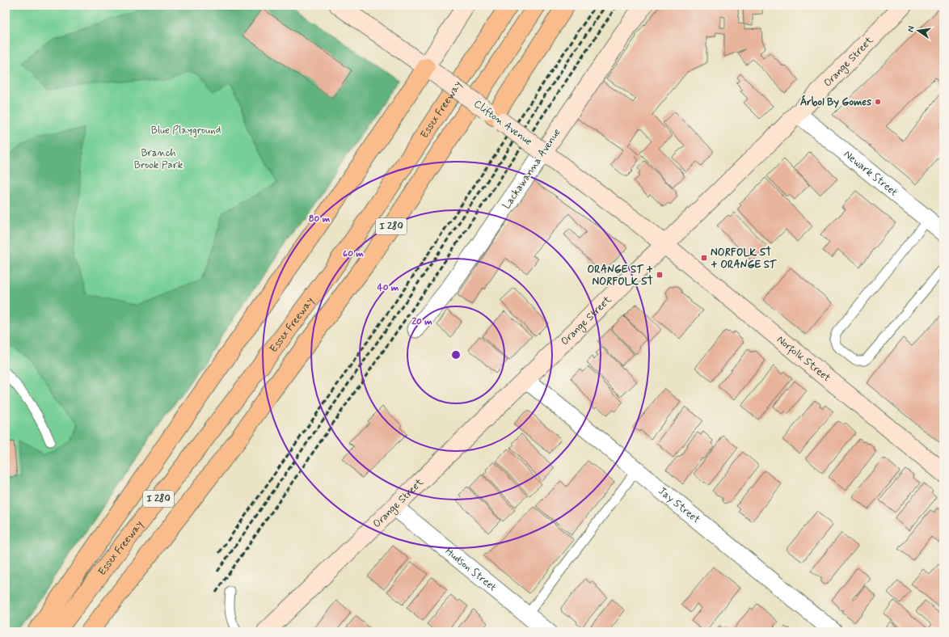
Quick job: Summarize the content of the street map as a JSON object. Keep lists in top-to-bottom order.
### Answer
{
  "streets": {
    "highway": ["Essex Freeway", "I 280"],
    "main road": [
      "Orange Street",
      "Clifton Avenue",
      "Lackawanna Avenue",
      "Norfolk Street"
    ],
    "street": ["Newark Street", "Jay Street", "Hudson Street"]
  },
  "crossings": [
    ["Orange Street", "Clifton Avenue"],
    ["Orange Street", "Newark Street"],
    ["Orange Street", "Norfolk Street"],
    ["Orange Street", "Jay Street"],
    ["Orange Street", "Hudson Street"],
    ["Clifton Avenue", "Lackawanna Avenue"],
    ["Clifton Avenue", "Norfolk Street"]
  ],
  "parks": ["Blue Playground", "Branch Brook Park"],
  "places": {
    "other": ["Árbol By Gomes"],
    "transit": ["NORFOLK ST + ORANGE ST", "ORANGE ST + NORFOLK ST"]
  },
  "north": "left",
  "rings": [
    "80 m",
    "60 m",
    "40 m",
    "20 m"
  ]
}
